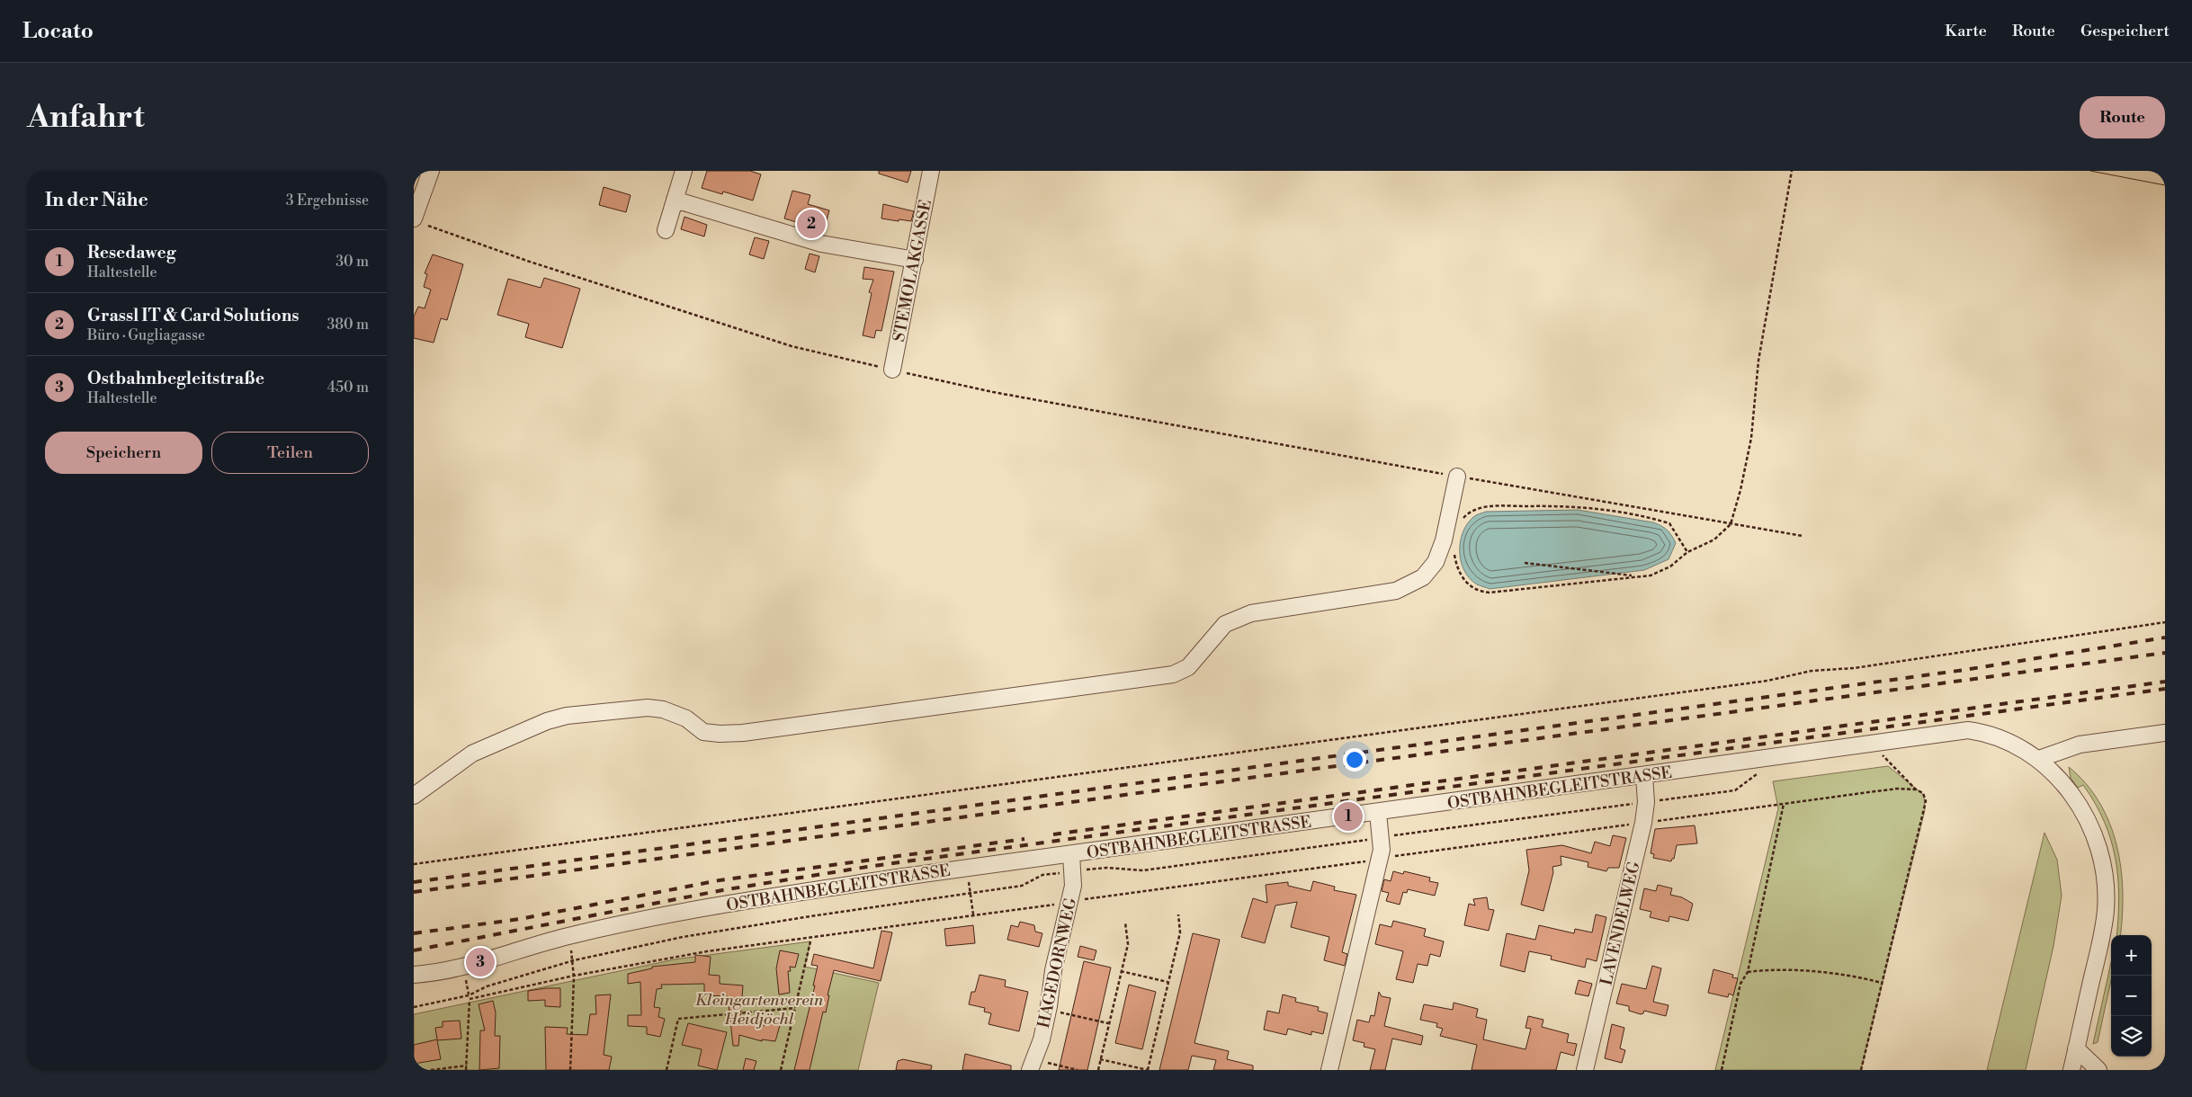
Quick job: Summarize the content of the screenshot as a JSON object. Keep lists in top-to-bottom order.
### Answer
{
  "streets": {
    "street": [
      "STEMOLAKGASSE",
      "OSTBAHNBEGLEITSTRASSE",
      "LAVENDELWEG",
      "HAGEDORNWEG"
    ]
  },
  "crossings": [
    ["OSTBAHNBEGLEITSTRASSE", "LAVENDELWEG"],
    ["OSTBAHNBEGLEITSTRASSE", "HAGEDORNWEG"]
  ],
  "parks": ["Kleingartenverein Heidjöchl"],
  "page": {
    "header": "Locato",
    "nav": ["Karte", "Route", "Gespeichert"],
    "buttons": [
      "Route",
      ["Speichern", "Teilen"]
    ],
    "title": "Anfahrt",
    "heading": ["In der Nähe", "3 Ergebnisse"],
    "pins": ["2", "1", "3"],
    "list": [
      {
        "mark": "1",
        "name": "Resedaweg",
        "note": "Haltestelle",
        "value": "30 m"
      },
      {
        "mark": "2",
        "name": "Grassl IT & Card Solutions",
        "note": "Büro · Gugliagasse",
        "value": "380 m"
      },
      {
        "mark": "3",
        "name": "Ostbahnbegleitstraße",
        "note": "Haltestelle",
        "value": "450 m"
      }
    ],
    "map_buttons": ["+", "−"]
  }
}
